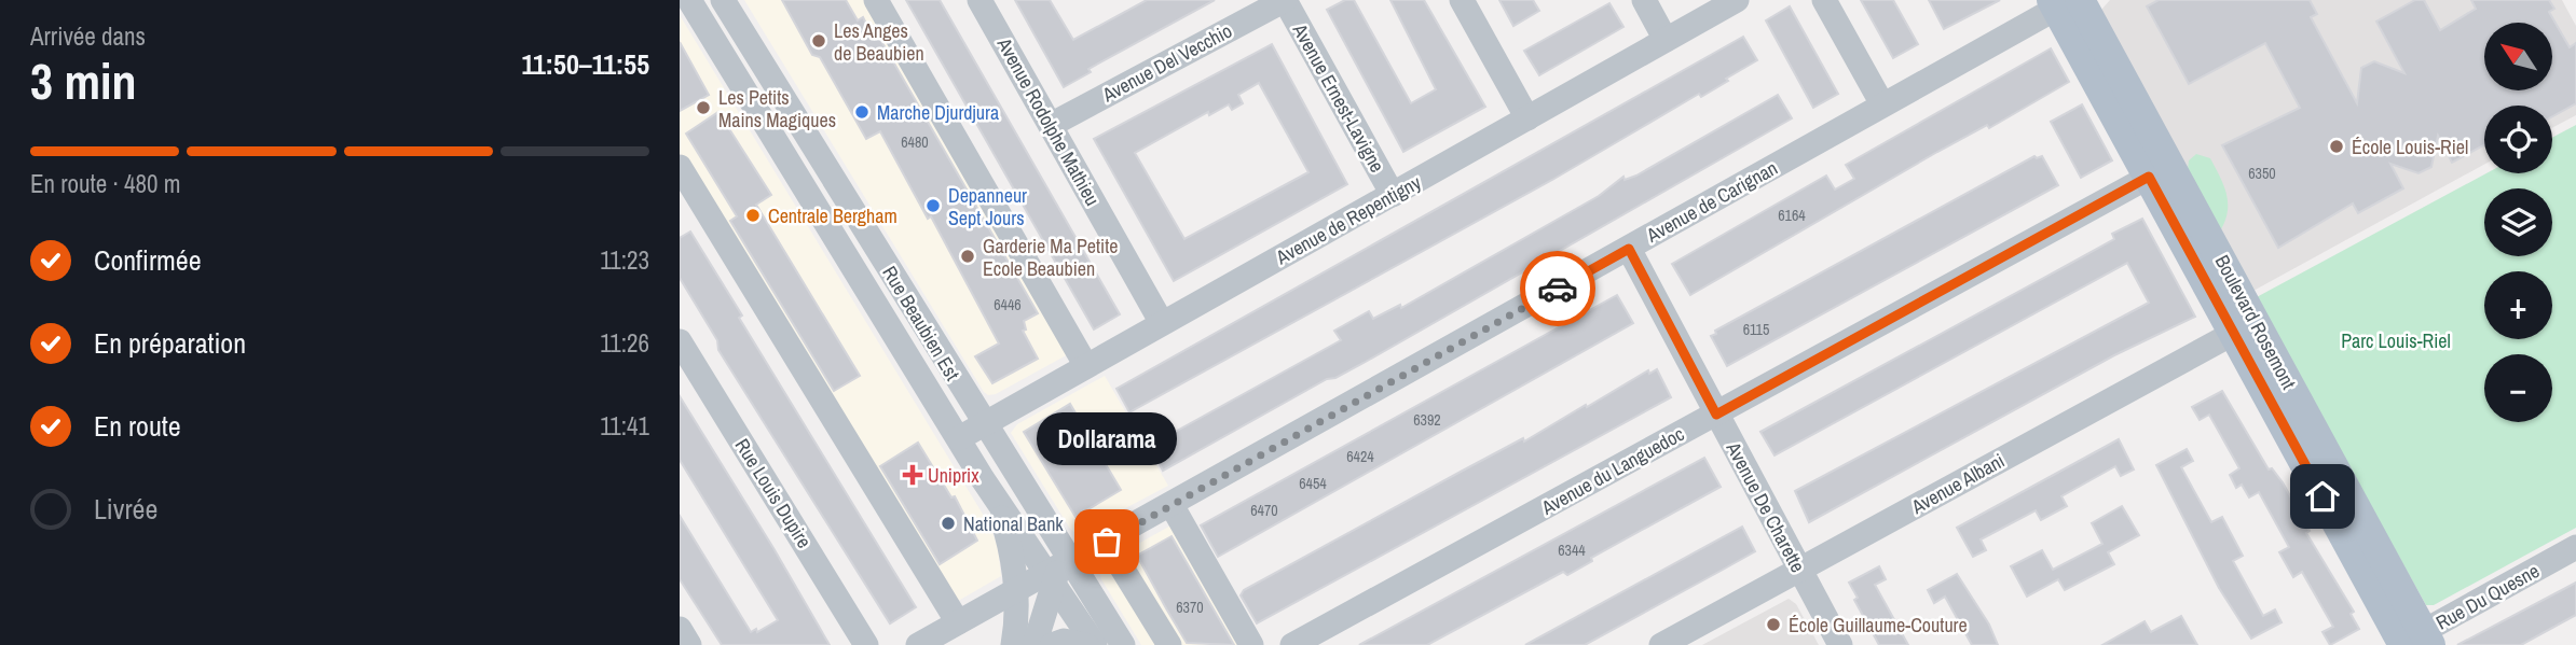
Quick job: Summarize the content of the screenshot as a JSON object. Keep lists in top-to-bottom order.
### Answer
{
  "streets": {
    "main road": ["Boulevard Rosemont"],
    "street": [
      "Avenue Del Vecchio",
      "Avenue Ernest-Lavigne",
      "Avenue Rodolphe Mathieu",
      "Avenue de Carignan",
      "Avenue de Repentigny",
      "Rue Beaubien Est",
      "Avenue du Languedoc",
      "Avenue Albani",
      "Rue Louis Dupire",
      "Avenue De Charette",
      "Rue Du Quesne"
    ]
  },
  "crossings": [
    ["Avenue Del Vecchio", "Avenue Ernest-Lavigne"],
    ["Avenue Del Vecchio", "Avenue Rodolphe Mathieu"],
    ["Avenue Ernest-Lavigne", "Avenue de Repentigny"],
    ["Avenue Rodolphe Mathieu", "Avenue de Repentigny"],
    ["Avenue de Carignan", "Boulevard Rosemont"],
    ["Avenue de Carignan", "Rue Beaubien Est"],
    ["Avenue de Carignan", "Avenue De Charette"],
    ["Avenue de Repentigny", "Rue Beaubien Est"],
    ["Boulevard Rosemont", "Avenue du Languedoc"],
    ["Boulevard Rosemont", "Avenue Albani"],
    ["Boulevard Rosemont", "Rue Du Quesne"],
    ["Avenue du Languedoc", "Avenue De Charette"],
    ["Avenue Albani", "Avenue De Charette"]
  ],
  "parks": ["Parc Louis-Riel"],
  "places": {
    "other": [
      "Les Anges de Beaubien",
      "Les Petits Mains Magiques",
      "Marche Djurdjura",
      "École Louis-Riel",
      "Depanneur Sept Jours",
      "Centrale Bergham",
      "Garderie Ma Petite Ecole Beaubien",
      "National Bank",
      "Dollarama",
      "École Guillaume-Couture"
    ],
    "health": ["Uniprix"]
  },
  "house_numbers": [
    "6480",
    "6350",
    "6164",
    "6446",
    "6115",
    "6392",
    "6424",
    "6454",
    "6470",
    "6344",
    "6370"
  ],
  "north": "top left",
  "page": {
    "heading": ["3 min", "Arrivée dans", "11:50–11:55"],
    "map_buttons": ["+", "−"],
    "bar": "En route · 480 m",
    "list": [
      ["Confirmée", "11:23"],
      ["En préparation", "11:26"],
      ["En route", "11:41"],
      "Livrée"
    ],
    "bubble": "Dollarama"
  }
}
